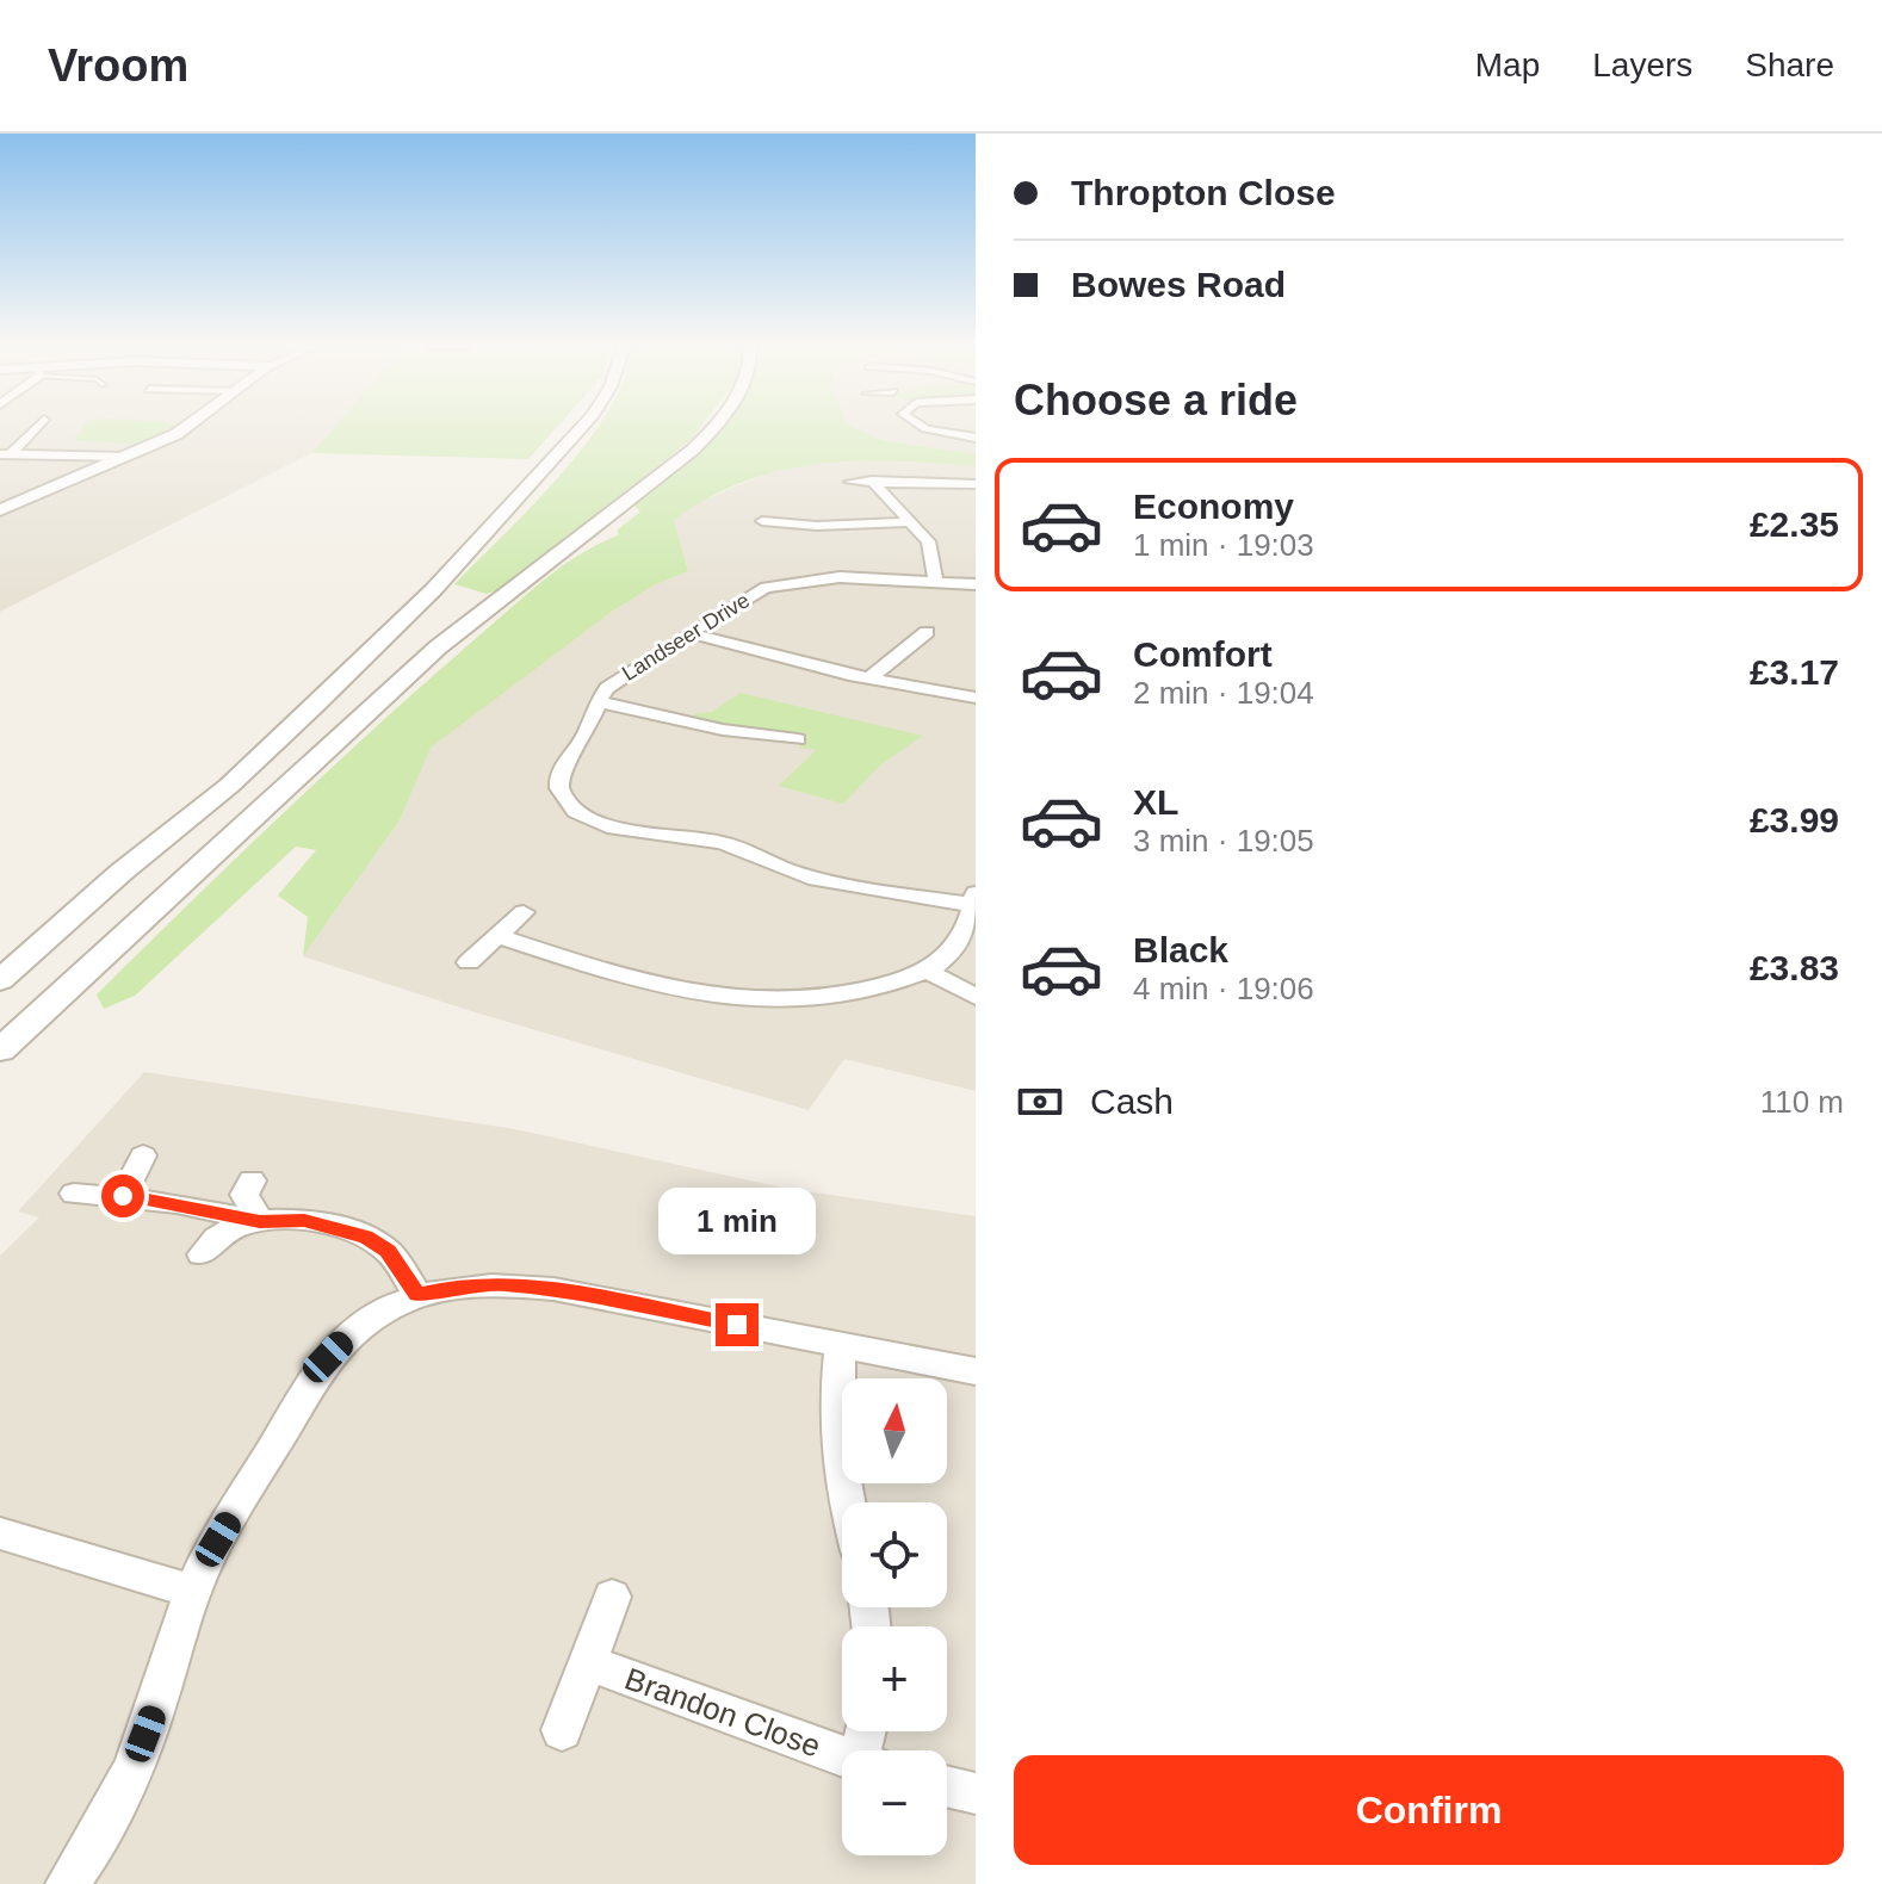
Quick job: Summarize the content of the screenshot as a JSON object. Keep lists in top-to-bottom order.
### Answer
{
  "streets": {
    "street": ["Landseer Drive", "Brandon Close"]
  },
  "north": "top",
  "page": {
    "header": "Vroom",
    "nav": ["Map", "Layers", "Share"],
    "banner": ["Thropton Close", "Bowes Road"],
    "heading": "Choose a ride",
    "list": [
      {
        "name": "Economy",
        "note": "1 min · 19:03",
        "value": "£2.35"
      },
      {
        "name": "Comfort",
        "note": "2 min · 19:04",
        "value": "£3.17"
      },
      {
        "name": "XL",
        "note": "3 min · 19:05",
        "value": "£3.99"
      },
      {
        "name": "Black",
        "note": "4 min · 19:06",
        "value": "£3.83"
      }
    ],
    "pay": ["Cash", "110 m"],
    "bubble": "1 min",
    "map_buttons": ["+", "−"],
    "buttons": "Confirm"
  }
}
